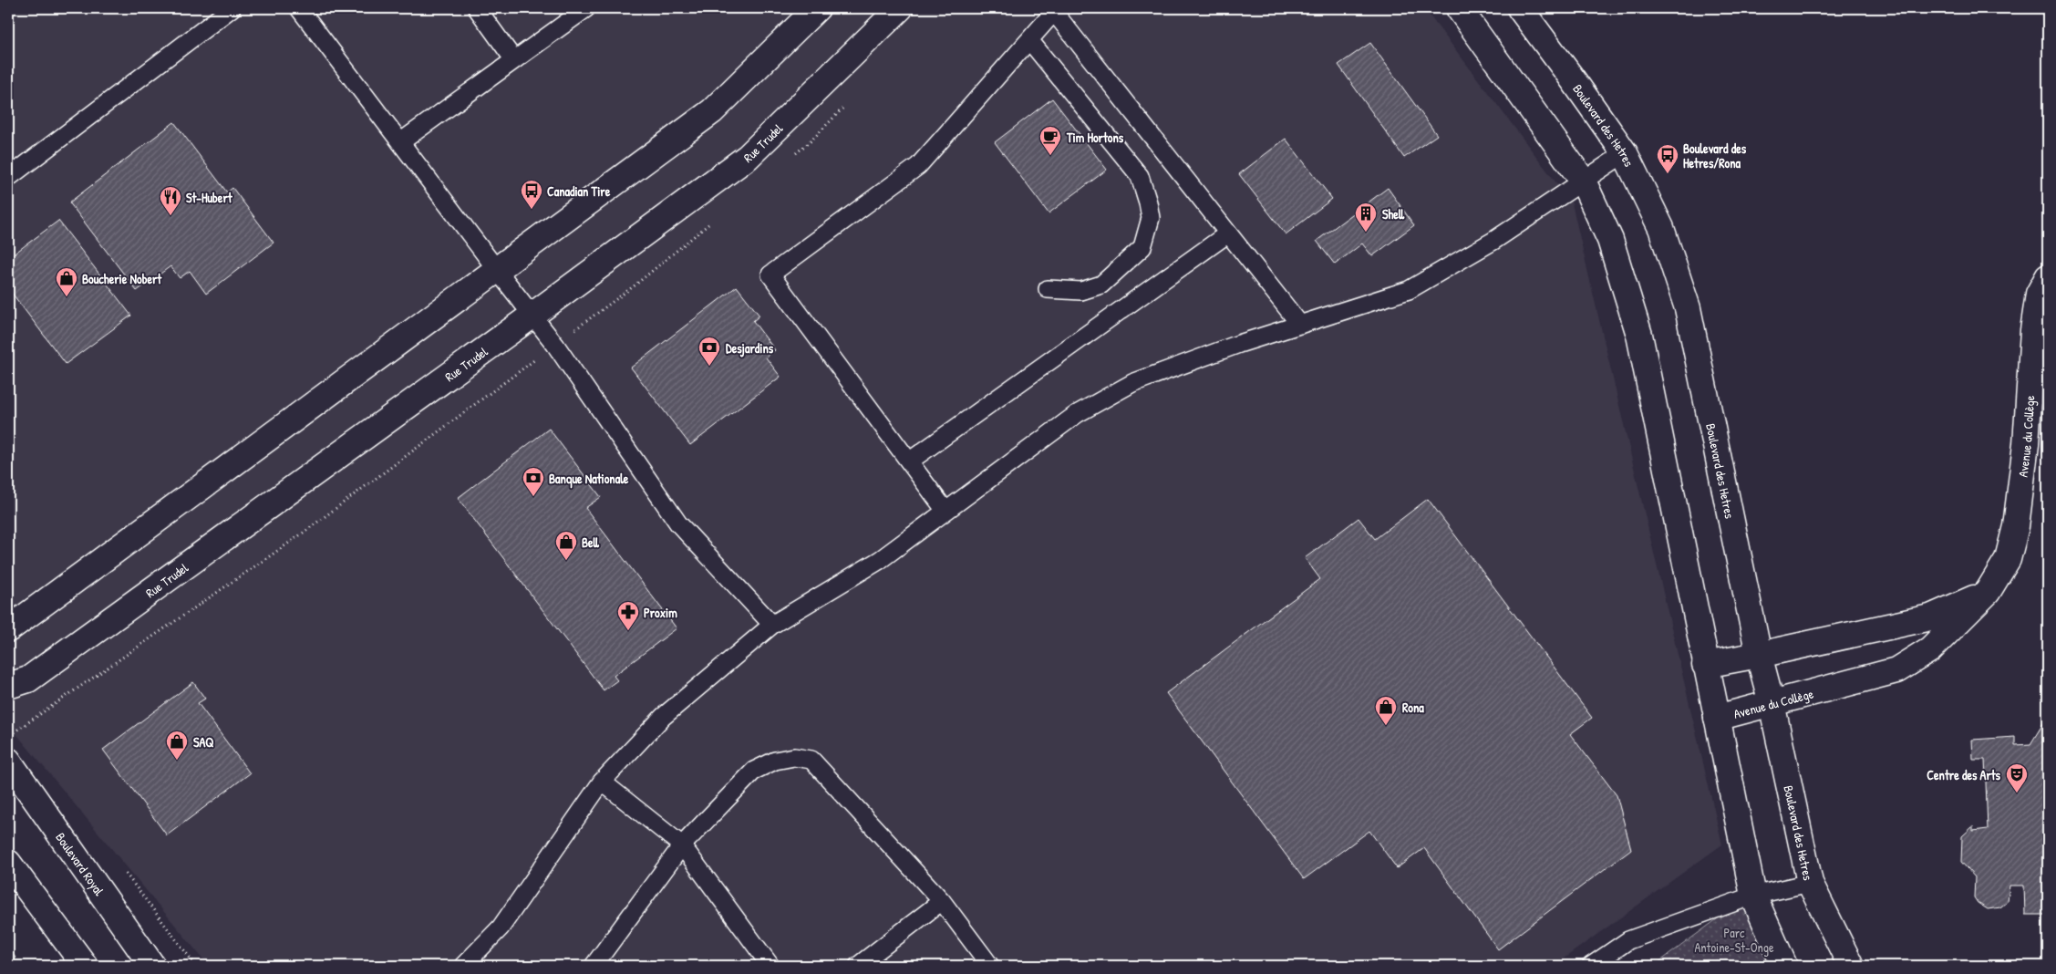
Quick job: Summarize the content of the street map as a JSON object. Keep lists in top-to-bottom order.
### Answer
{
  "streets": {
    "street": [
      "Boulevard des Hetres",
      "Rue Trudel",
      "Avenue du Collège",
      "Boulevard Royal"
    ]
  },
  "crossings": [
    ["Boulevard des Hetres", "Avenue du Collège"]
  ],
  "parks": ["Parc Antoine-St-Onge"],
  "places": {
    "cafe": ["Tim Hortons"],
    "bus stop": ["Boulevard des Hetres/Rona", "Canadian Tire"],
    "restaurant": ["St-Hubert"],
    "building": ["Shell"],
    "shop": [
      "Boucherie Nobert",
      "Bell",
      "Rona",
      "SAQ"
    ],
    "bank": ["Desjardins", "Banque Nationale"],
    "pharmacy": ["Proxim"],
    "theatre": ["Centre des Arts"]
  }
}
